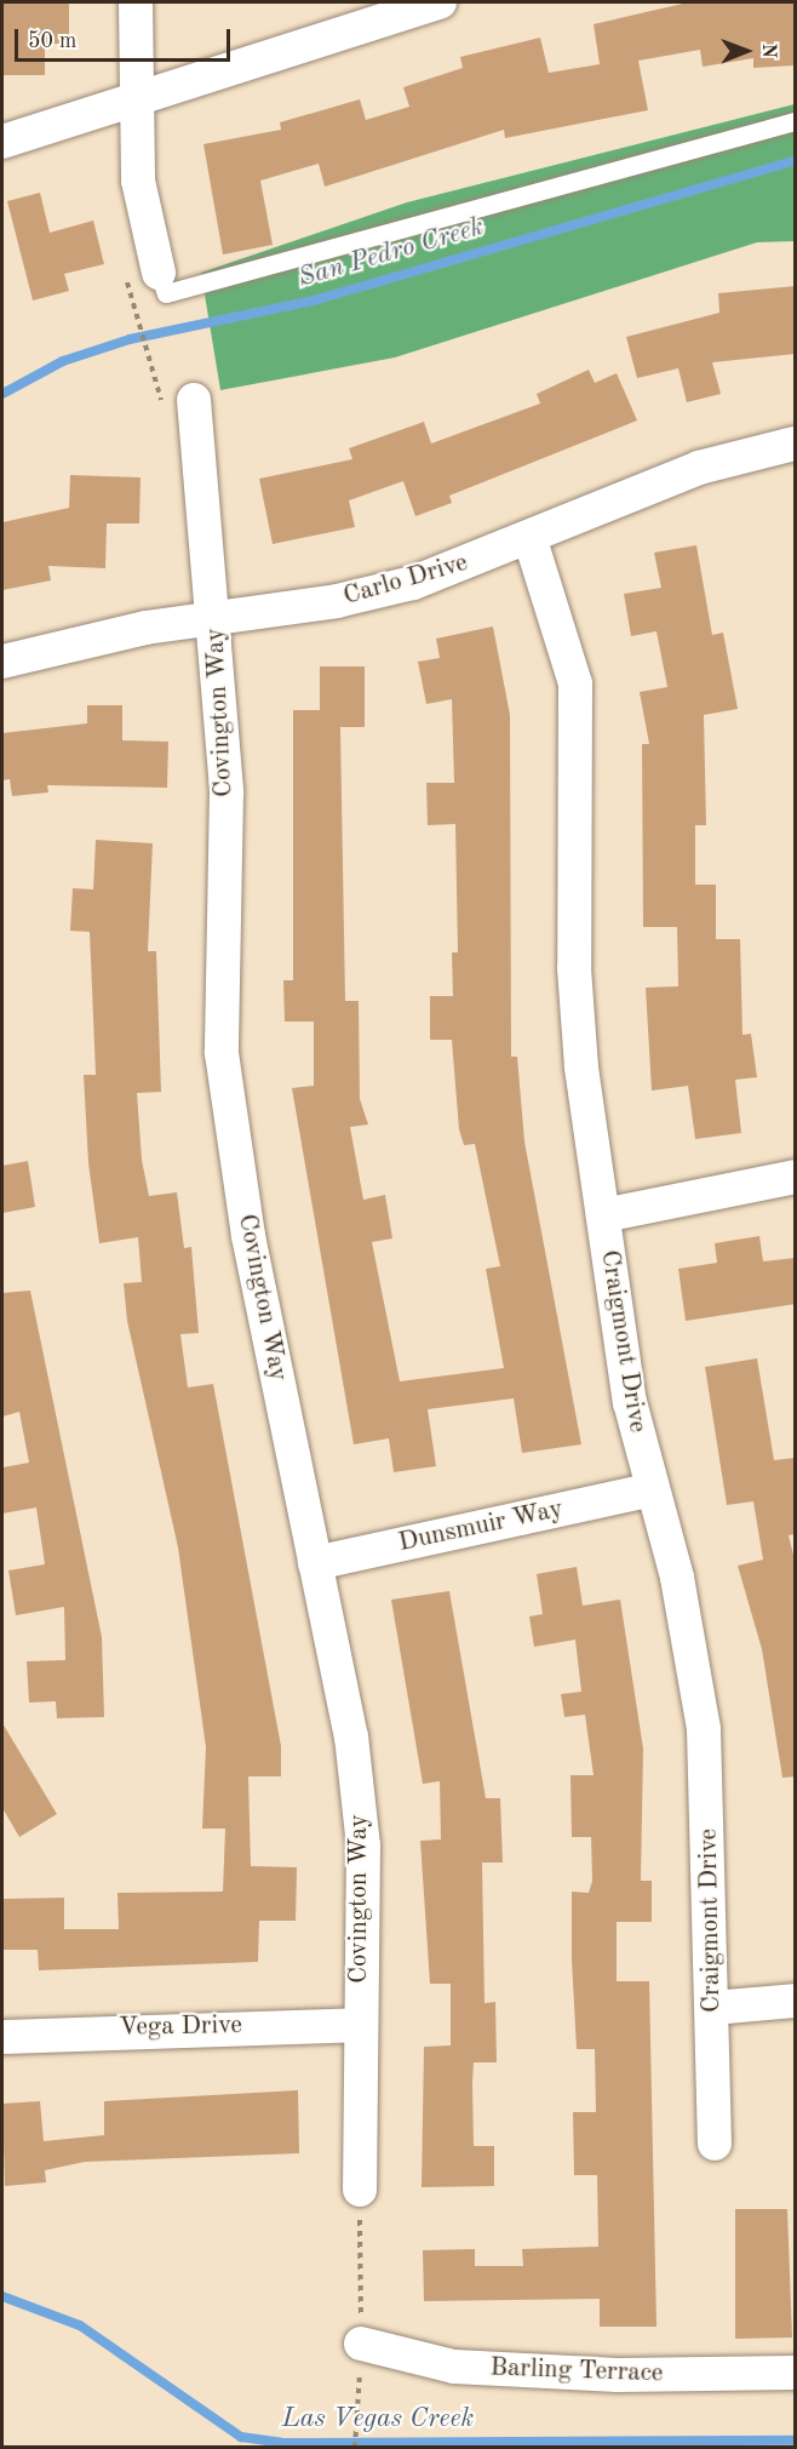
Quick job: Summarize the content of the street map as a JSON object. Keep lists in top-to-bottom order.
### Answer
{
  "streets": {
    "street": [
      "Carlo Drive",
      "Covington Way",
      "Craigmont Drive",
      "Dunsmuir Way",
      "Vega Drive",
      "Barling Terrace"
    ]
  },
  "crossings": [
    ["Carlo Drive", "Covington Way"],
    ["Carlo Drive", "Craigmont Drive"],
    ["Covington Way", "Dunsmuir Way"],
    ["Covington Way", "Vega Drive"],
    ["Craigmont Drive", "Dunsmuir Way"]
  ],
  "water": ["San Pedro Creek", "Las Vegas Creek"],
  "scale_bar": "50 m",
  "north": "right"
}
